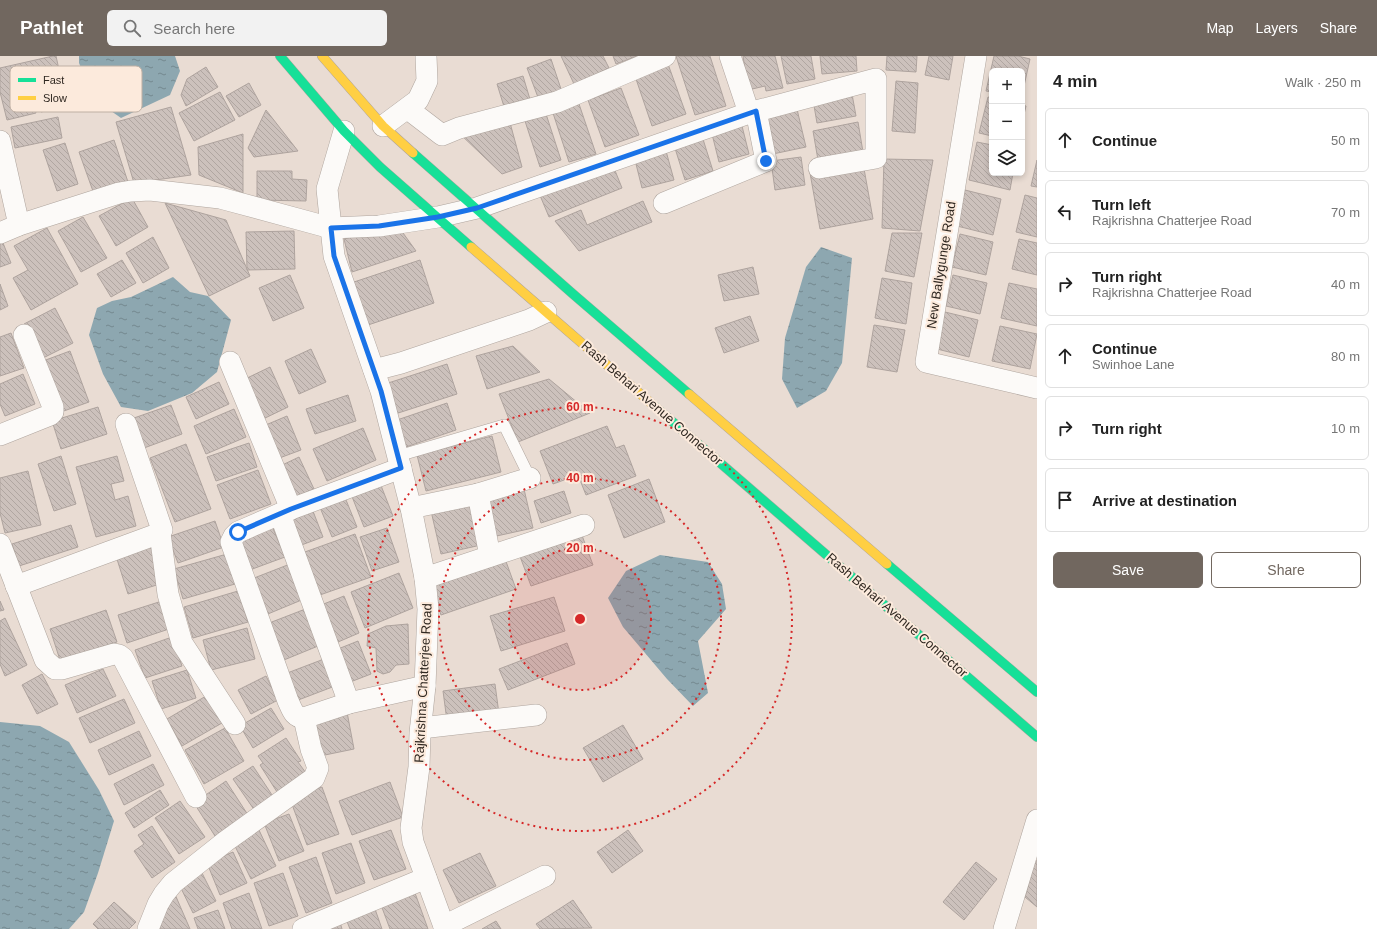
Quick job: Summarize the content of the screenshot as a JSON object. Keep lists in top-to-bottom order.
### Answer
{
  "streets": {
    "main road": ["Rash Behari Avenue Connector"],
    "street": ["New Ballygunge Road", "Rajkrishna Chatterjee Road"]
  },
  "crossings": [
    ["Rash Behari Avenue Connector", "Rajkrishna Chatterjee Road"]
  ],
  "legend": ["Fast", "Slow"],
  "page": {
    "header": "Pathlet",
    "search": "Search here",
    "nav": ["Map", "Layers", "Share"],
    "heading": ["4 min", "Walk · 250 m"],
    "map_buttons": ["+", "−"],
    "list": [
      ["Continue", "50 m"],
      ["Turn left", "Rajkrishna Chatterjee Road", "70 m"],
      ["Turn right", "Rajkrishna Chatterjee Road", "40 m"],
      ["Continue", "Swinhoe Lane", "80 m"],
      ["Turn right", "10 m"],
      "Arrive at destination"
    ],
    "buttons": ["Save", "Share"]
  },
  "rings": ["60 m", "40 m", "20 m"]
}
